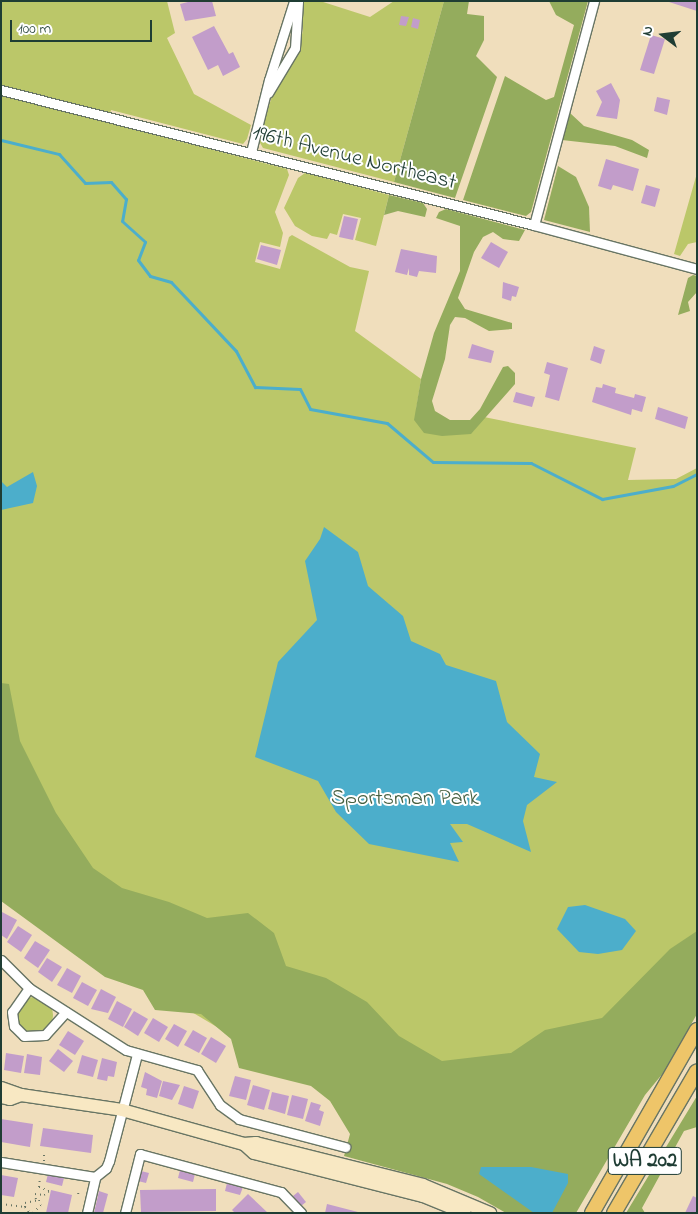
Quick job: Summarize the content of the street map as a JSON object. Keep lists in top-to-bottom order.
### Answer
{
  "streets": {
    "main road": ["WA 202"],
    "street": ["196th Avenue Northeast"]
  },
  "parks": ["Sportsman Park"],
  "scale_bar": "100 m",
  "north": "left"
}
